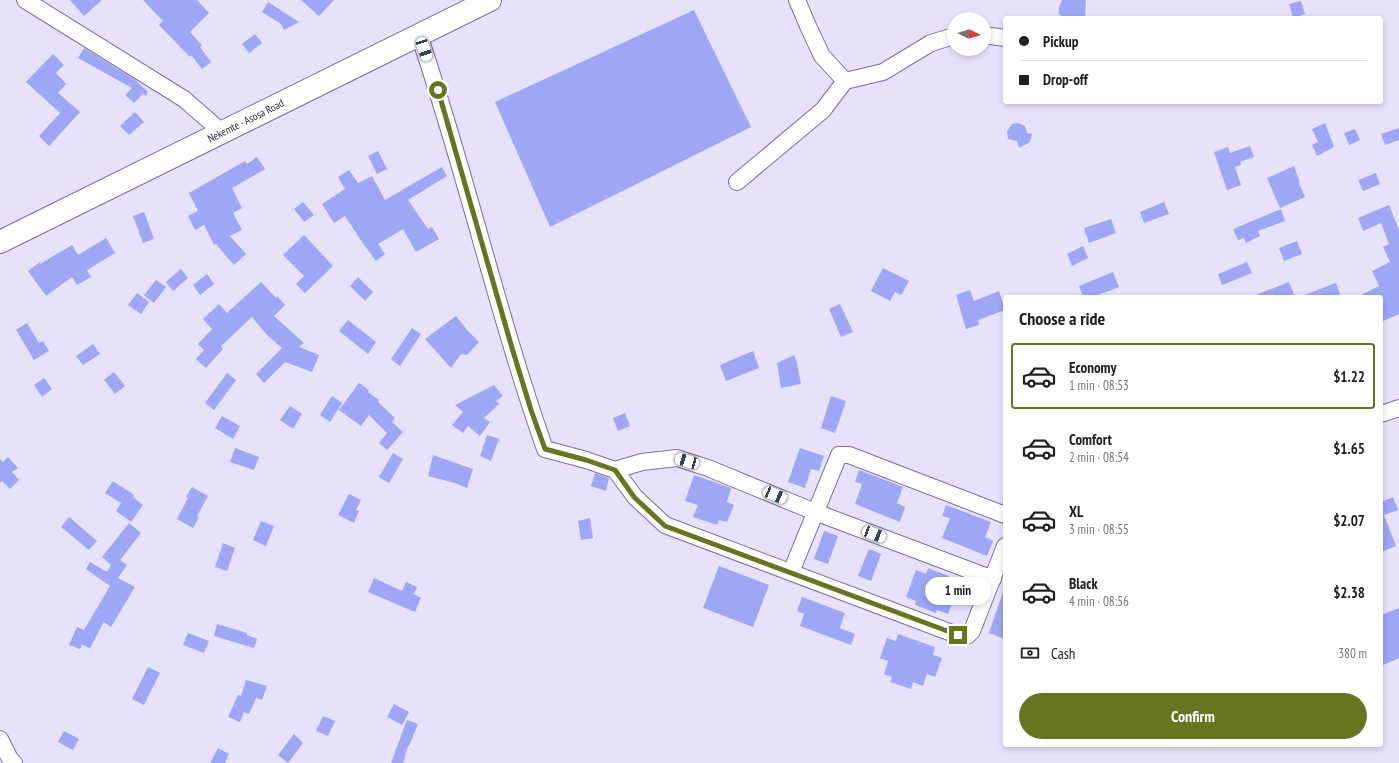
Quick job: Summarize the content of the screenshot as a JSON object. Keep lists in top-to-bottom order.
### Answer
{
  "streets": {
    "highway": ["Nekemte - Asosa Road"]
  },
  "north": "right",
  "page": {
    "banner": ["Pickup", "Drop-off"],
    "heading": "Choose a ride",
    "list": [
      {
        "name": "Economy",
        "note": "1 min · 08:53",
        "value": "$1.22"
      },
      {
        "name": "Comfort",
        "note": "2 min · 08:54",
        "value": "$1.65"
      },
      {
        "name": "XL",
        "note": "3 min · 08:55",
        "value": "$2.07"
      },
      {
        "name": "Black",
        "note": "4 min · 08:56",
        "value": "$2.38"
      }
    ],
    "bubble": "1 min",
    "pay": ["Cash", "380 m"],
    "buttons": "Confirm"
  }
}
